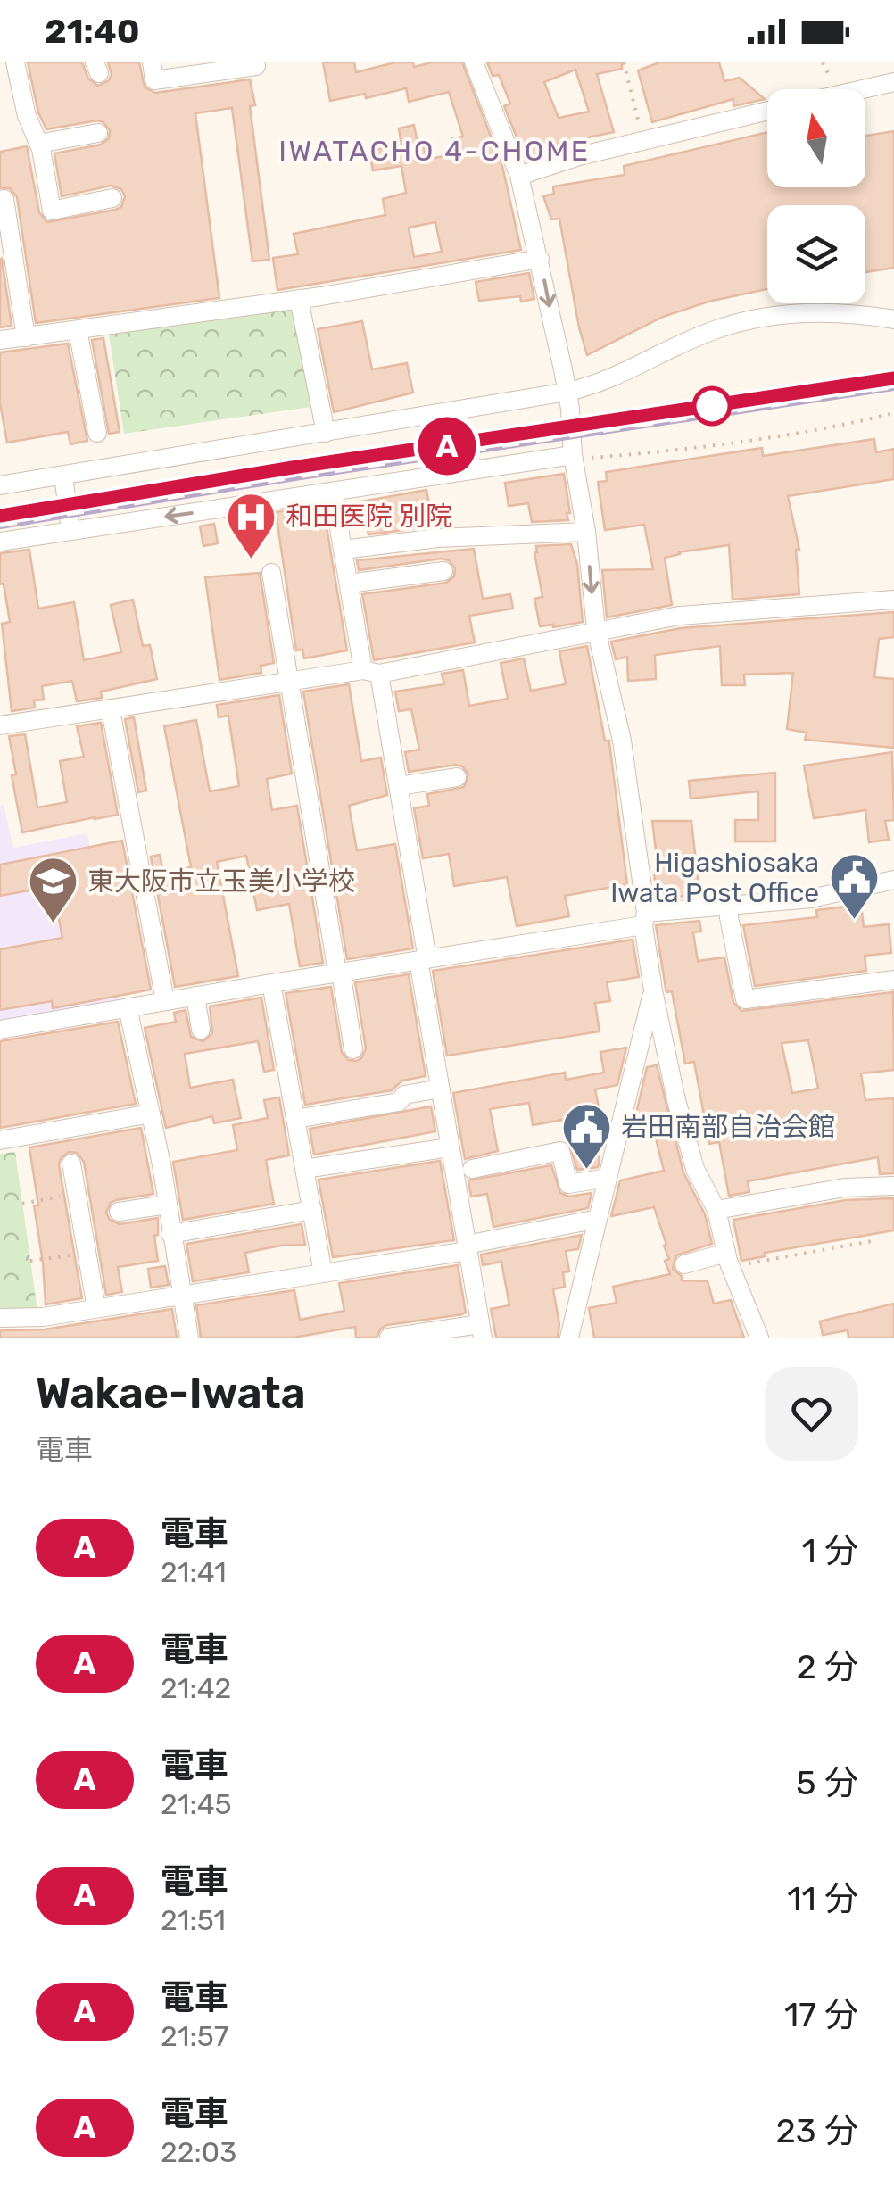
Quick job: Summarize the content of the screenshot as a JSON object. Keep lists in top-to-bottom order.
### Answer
{
  "districts": ["IWATACHO 4-CHOME"],
  "places": {
    "hospital": ["和田医院 別院"],
    "public building": ["Higashiosaka Iwata Post Office", "岩田南部自治会館"],
    "school or university": ["東大阪市立玉美小学校"]
  },
  "north": "top",
  "page": {
    "status": "21:40",
    "on_map": "A",
    "heading": ["Wakae-Iwata", "電車"],
    "list": [
      {
        "mark": "A",
        "name": "電車",
        "note": "21:41",
        "value": "1 分"
      },
      {
        "mark": "A",
        "name": "電車",
        "note": "21:42",
        "value": "2 分"
      },
      {
        "mark": "A",
        "name": "電車",
        "note": "21:45",
        "value": "5 分"
      },
      {
        "mark": "A",
        "name": "電車",
        "note": "21:51",
        "value": "11 分"
      },
      {
        "mark": "A",
        "name": "電車",
        "note": "21:57",
        "value": "17 分"
      },
      {
        "mark": "A",
        "name": "電車",
        "note": "22:03",
        "value": "23 分"
      }
    ]
  }
}
